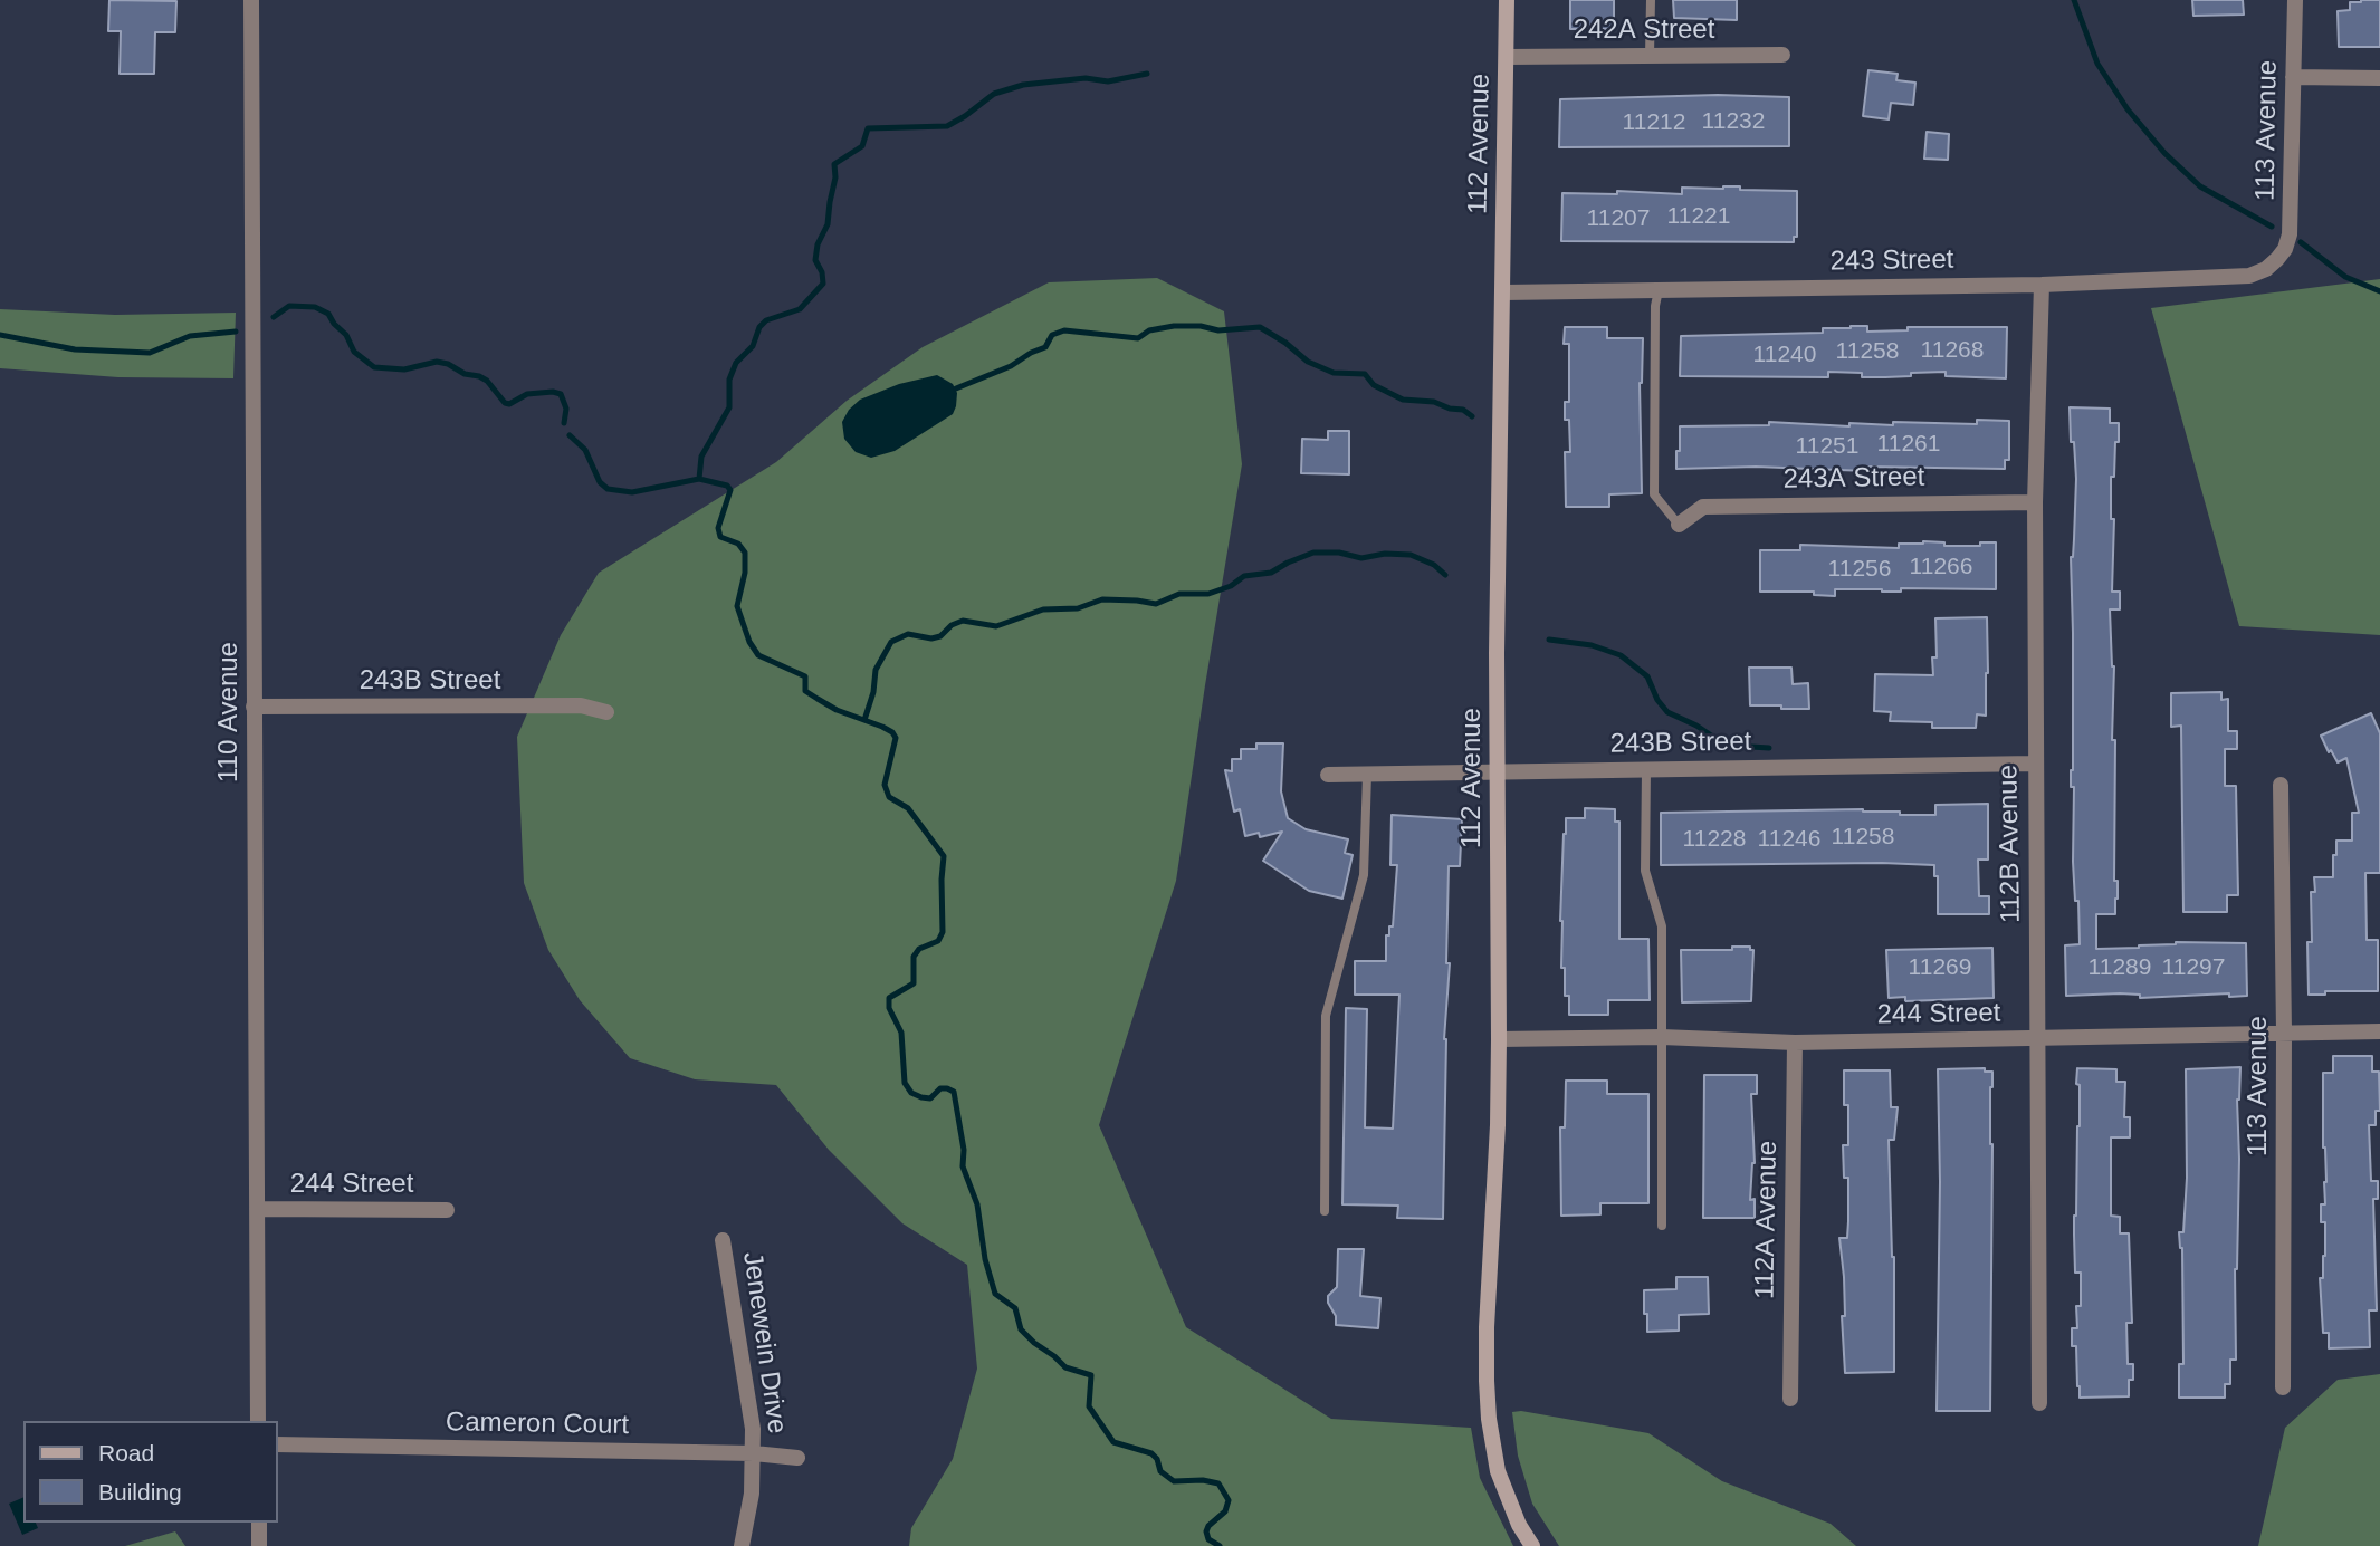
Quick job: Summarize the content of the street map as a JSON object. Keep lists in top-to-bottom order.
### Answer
{
  "streets": {
    "main road": ["112 Avenue"],
    "street": [
      "242A Street",
      "113 Avenue",
      "243 Street",
      "243A Street",
      "243B Street",
      "110 Avenue",
      "112B Avenue",
      "244 Street",
      "112A Avenue",
      "Jenewein Drive",
      "Cameron Court"
    ]
  },
  "crossings": [
    ["242A Street", "112 Avenue"],
    ["113 Avenue", "243 Street"],
    ["113 Avenue", "244 Street"],
    ["112 Avenue", "243 Street"],
    ["112 Avenue", "243B Street"],
    ["112 Avenue", "244 Street"],
    ["243 Street", "112B Avenue"],
    ["243A Street", "112B Avenue"],
    ["243B Street", "110 Avenue"],
    ["243B Street", "112B Avenue"],
    ["110 Avenue", "244 Street"],
    ["112B Avenue", "244 Street"],
    ["244 Street", "112A Avenue"],
    ["Jenewein Drive", "Cameron Court"]
  ],
  "house_numbers": [
    "11232",
    "11212",
    "11221",
    "11207",
    "11268",
    "11258",
    "11240",
    "11261",
    "11251",
    "11266",
    "11256",
    "11258",
    "11228",
    "11246",
    "11269",
    "11289",
    "11297"
  ],
  "legend": ["Road", "Building"]
}
